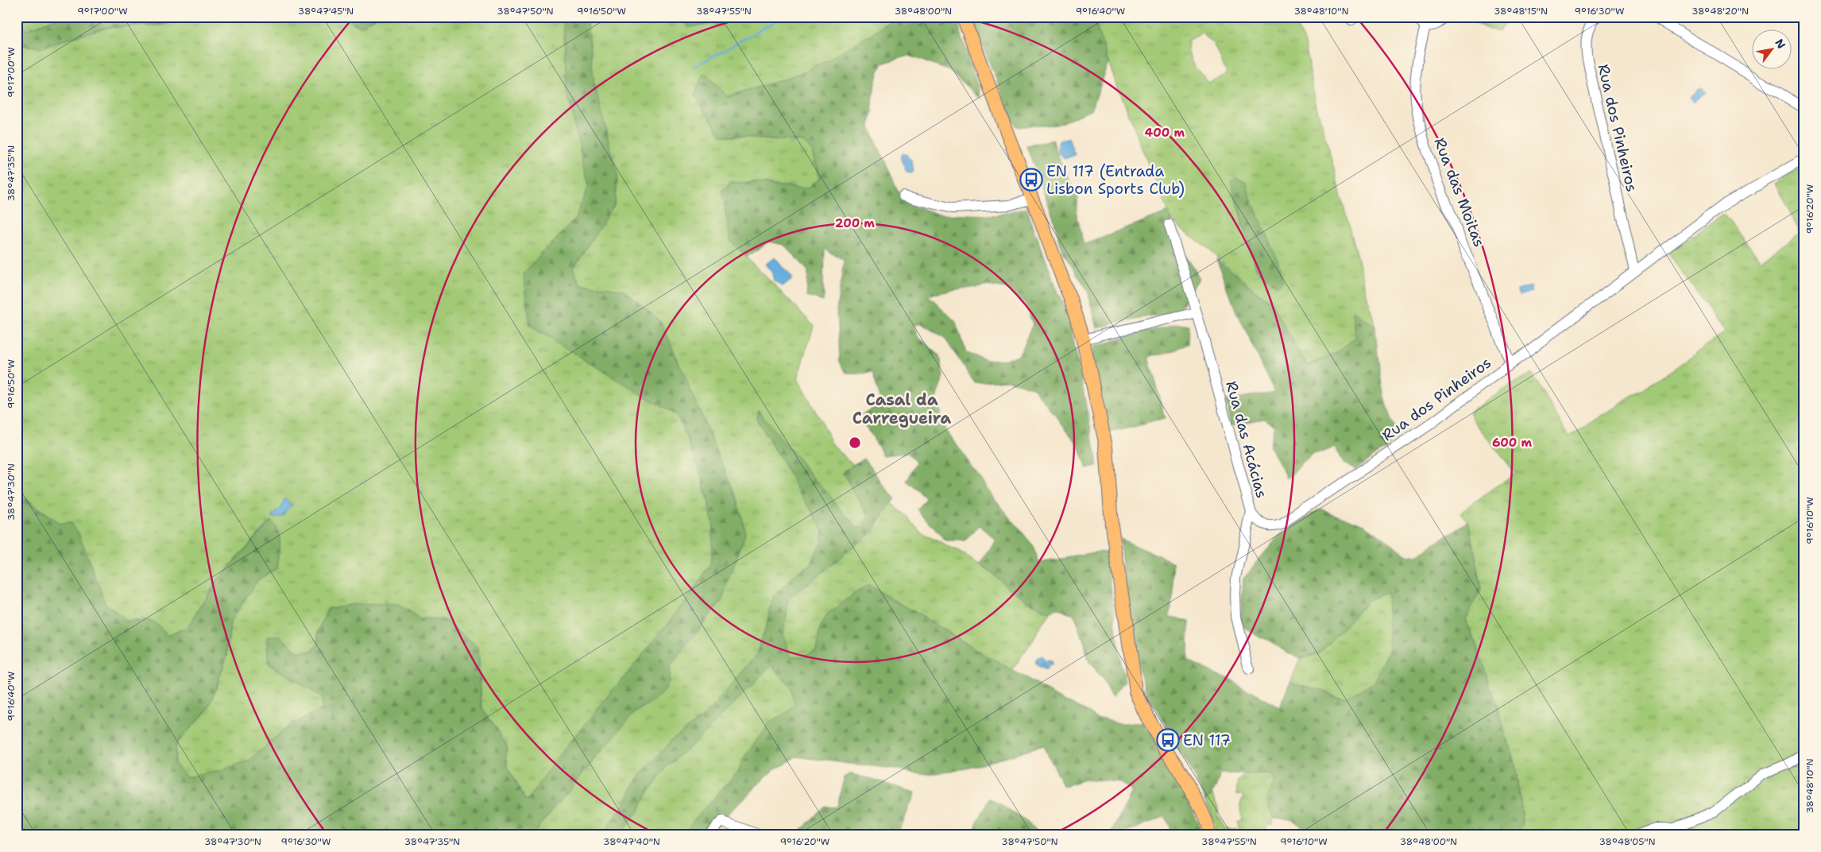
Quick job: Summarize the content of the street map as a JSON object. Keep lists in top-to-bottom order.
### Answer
{
  "streets": {
    "street": ["Rua dos Pinheiros", "Rua das Moitas", "Rua das Acácias"]
  },
  "crossings": [
    ["Rua dos Pinheiros", "Rua das Moitas"],
    ["Rua dos Pinheiros", "Rua das Acácias"]
  ],
  "districts": ["Casal da Carregueira"],
  "places": {
    "bus stop": ["EN 117 (Entrada Lisbon Sports Club)", "EN 117"]
  },
  "north": "top right",
  "coordinates": [
    "9°17'00\"W",
    "38°47'45\"N",
    "38°47'50\"N",
    "9°16'50\"W",
    "38°47'55\"N",
    "38°48'00\"N",
    "9°16'40\"W",
    "38°48'10\"N",
    "38°48'15\"N",
    "9°16'30\"W",
    "38°48'20\"N",
    "38°47'35\"N",
    "9°16'20\"W",
    "38°47'30\"N",
    "9°16'10\"W",
    "38°47'40\"N",
    "38°48'05\"N"
  ],
  "rings": ["400 m", "200 m", "600 m"]
}
